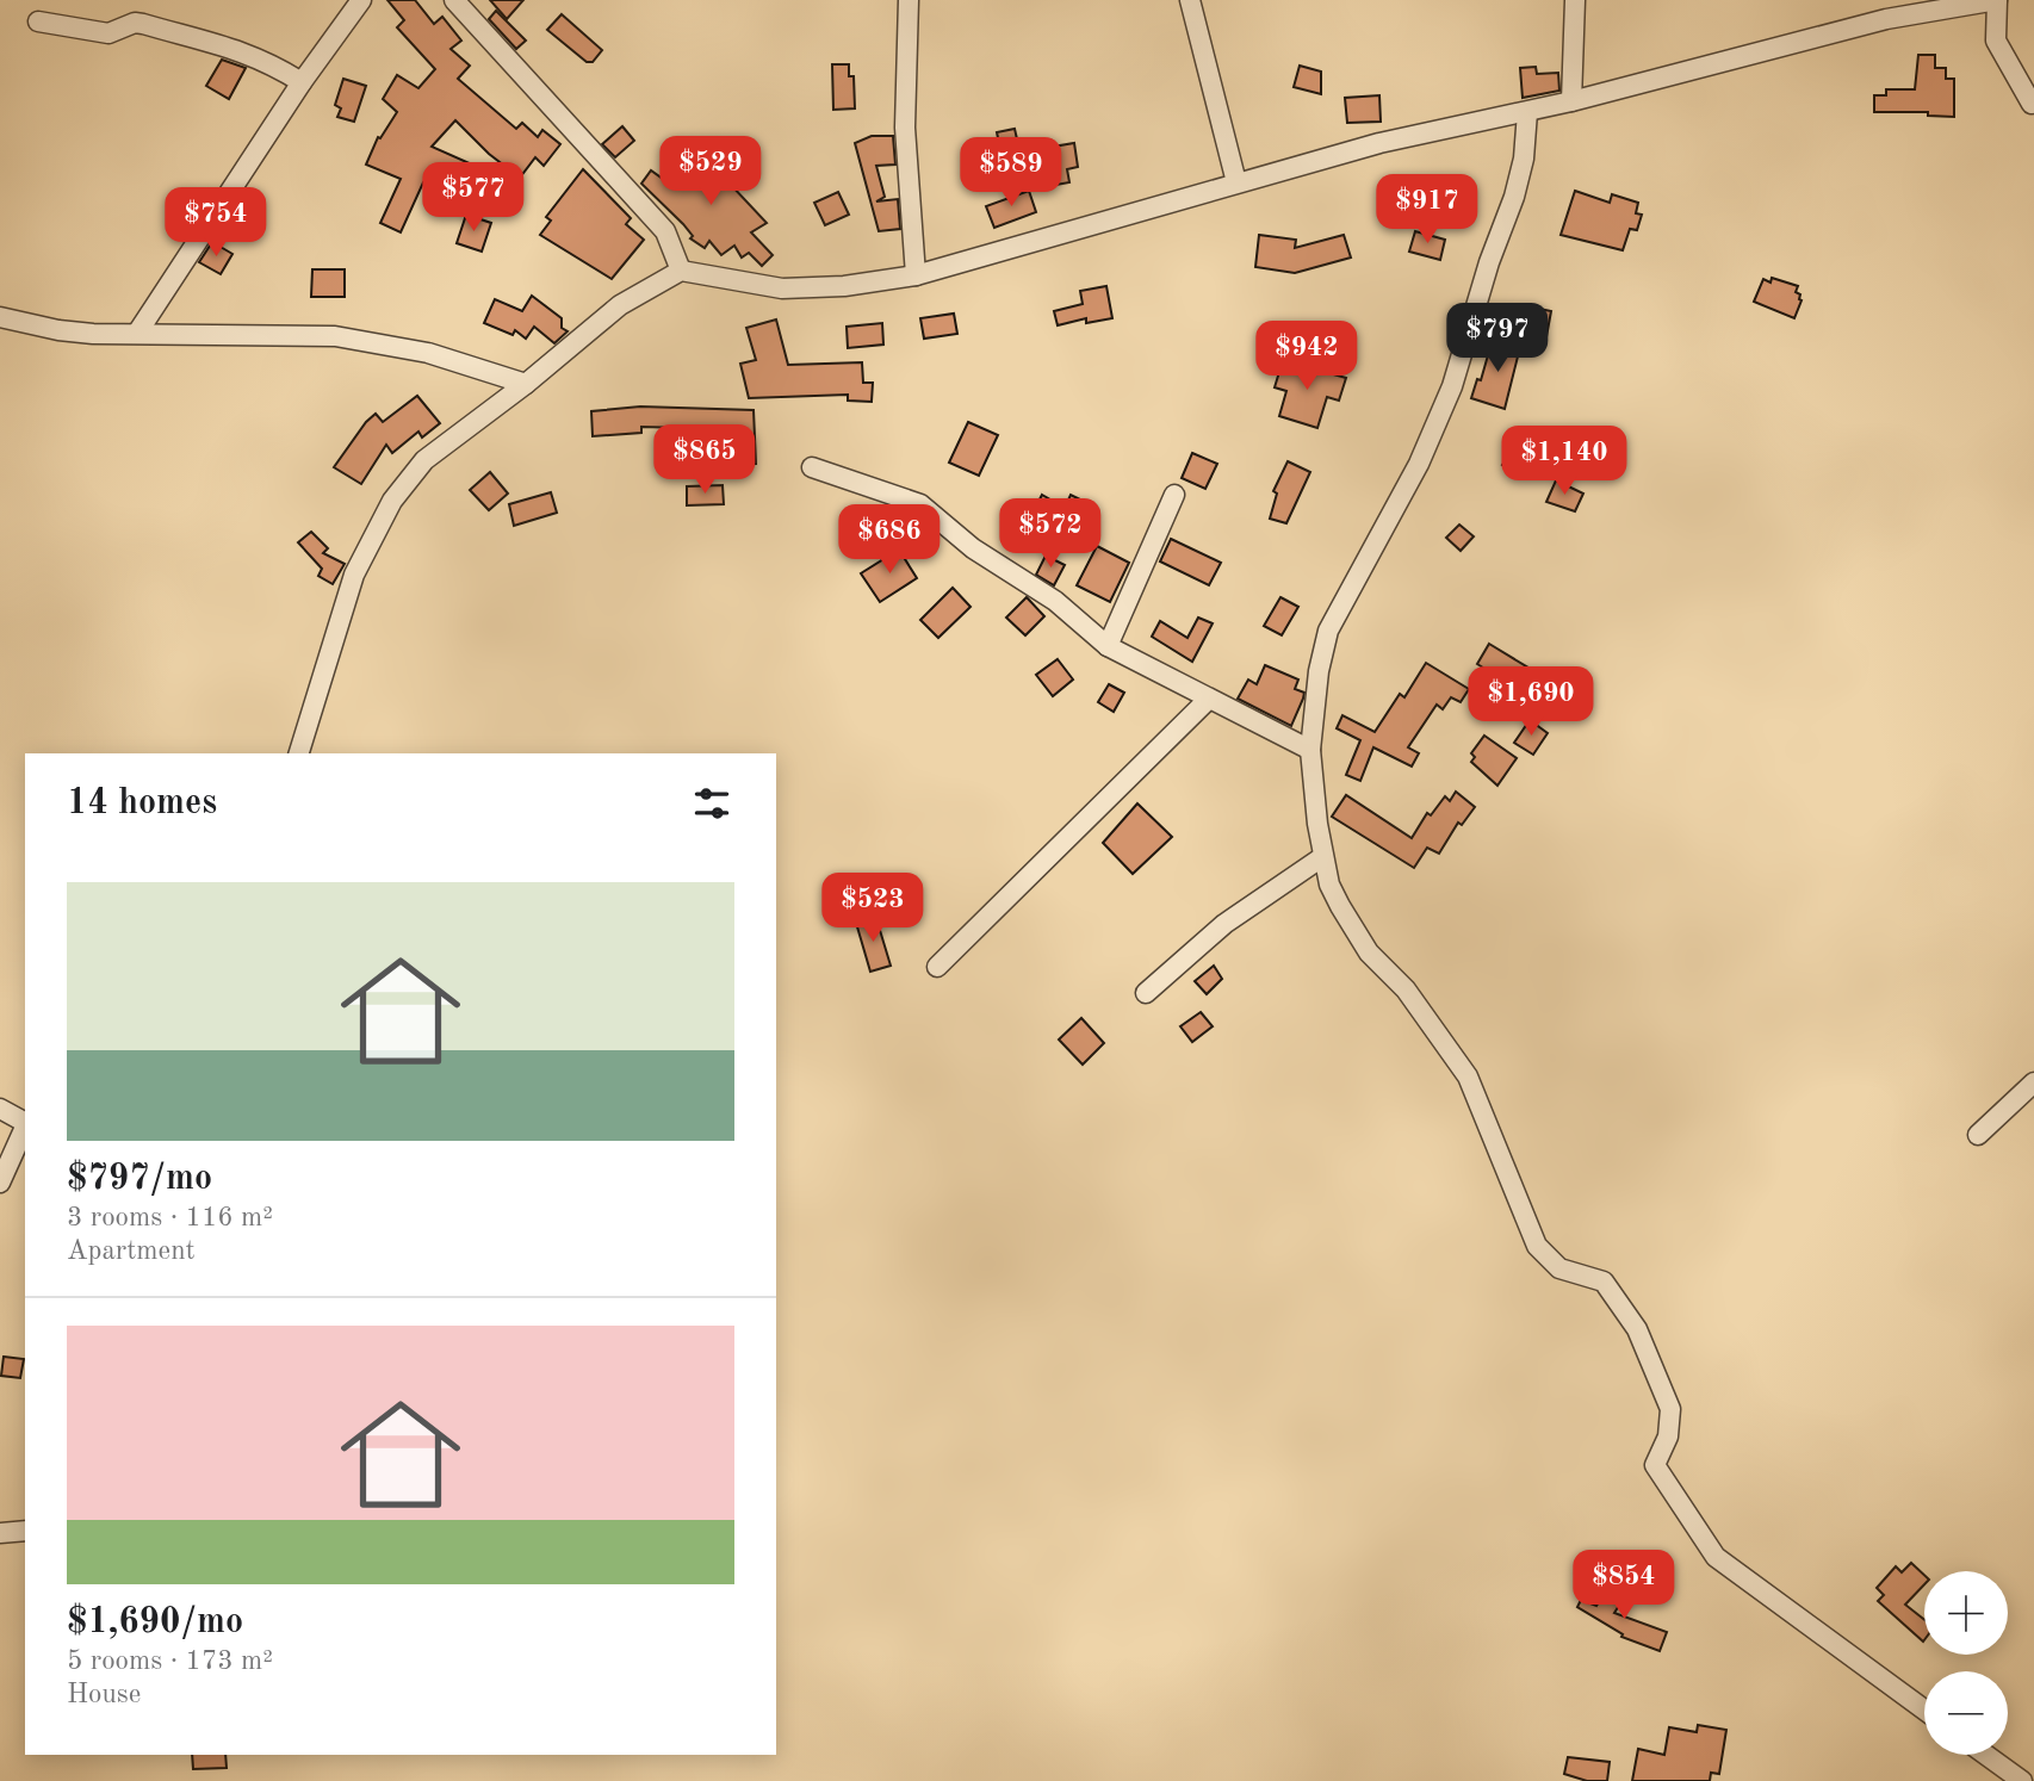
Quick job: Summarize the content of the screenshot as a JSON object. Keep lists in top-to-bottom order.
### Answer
{
  "page": {
    "price": [
      "$529",
      "$589",
      "$577",
      "$917",
      "$754",
      "$797",
      "$942",
      "$865",
      "$1,140",
      "$572",
      "$686",
      "$1,690",
      "$523",
      "$854"
    ],
    "heading": "14 homes",
    "list": [
      {
        "name": "$797/mo",
        "note": "3 rooms · 116 m² · Apartment"
      },
      {
        "name": "$1,690/mo",
        "note": "5 rooms · 173 m² · House"
      }
    ],
    "map_buttons": ["+", "−"]
  }
}
